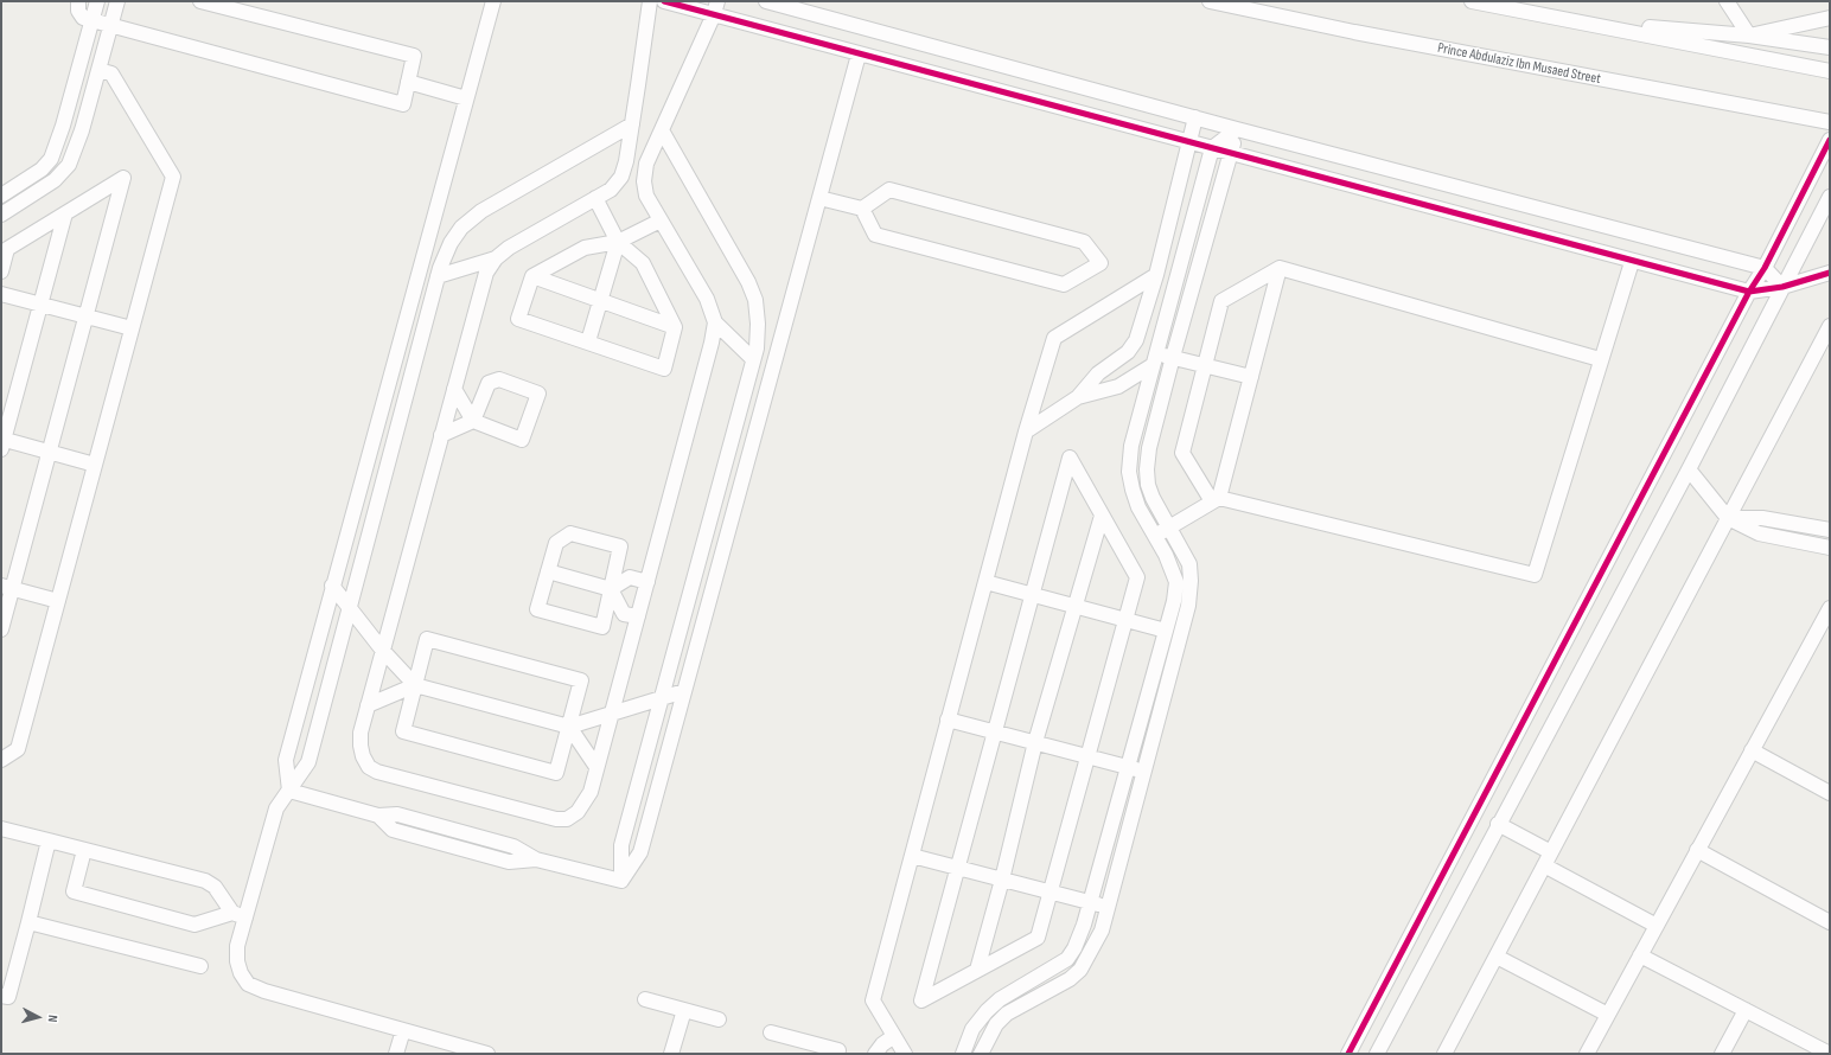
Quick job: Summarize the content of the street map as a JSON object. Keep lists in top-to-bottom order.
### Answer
{
  "streets": {
    "street": ["Prince Abdulaziz Ibn Musaed Street"]
  },
  "north": "right"
}
